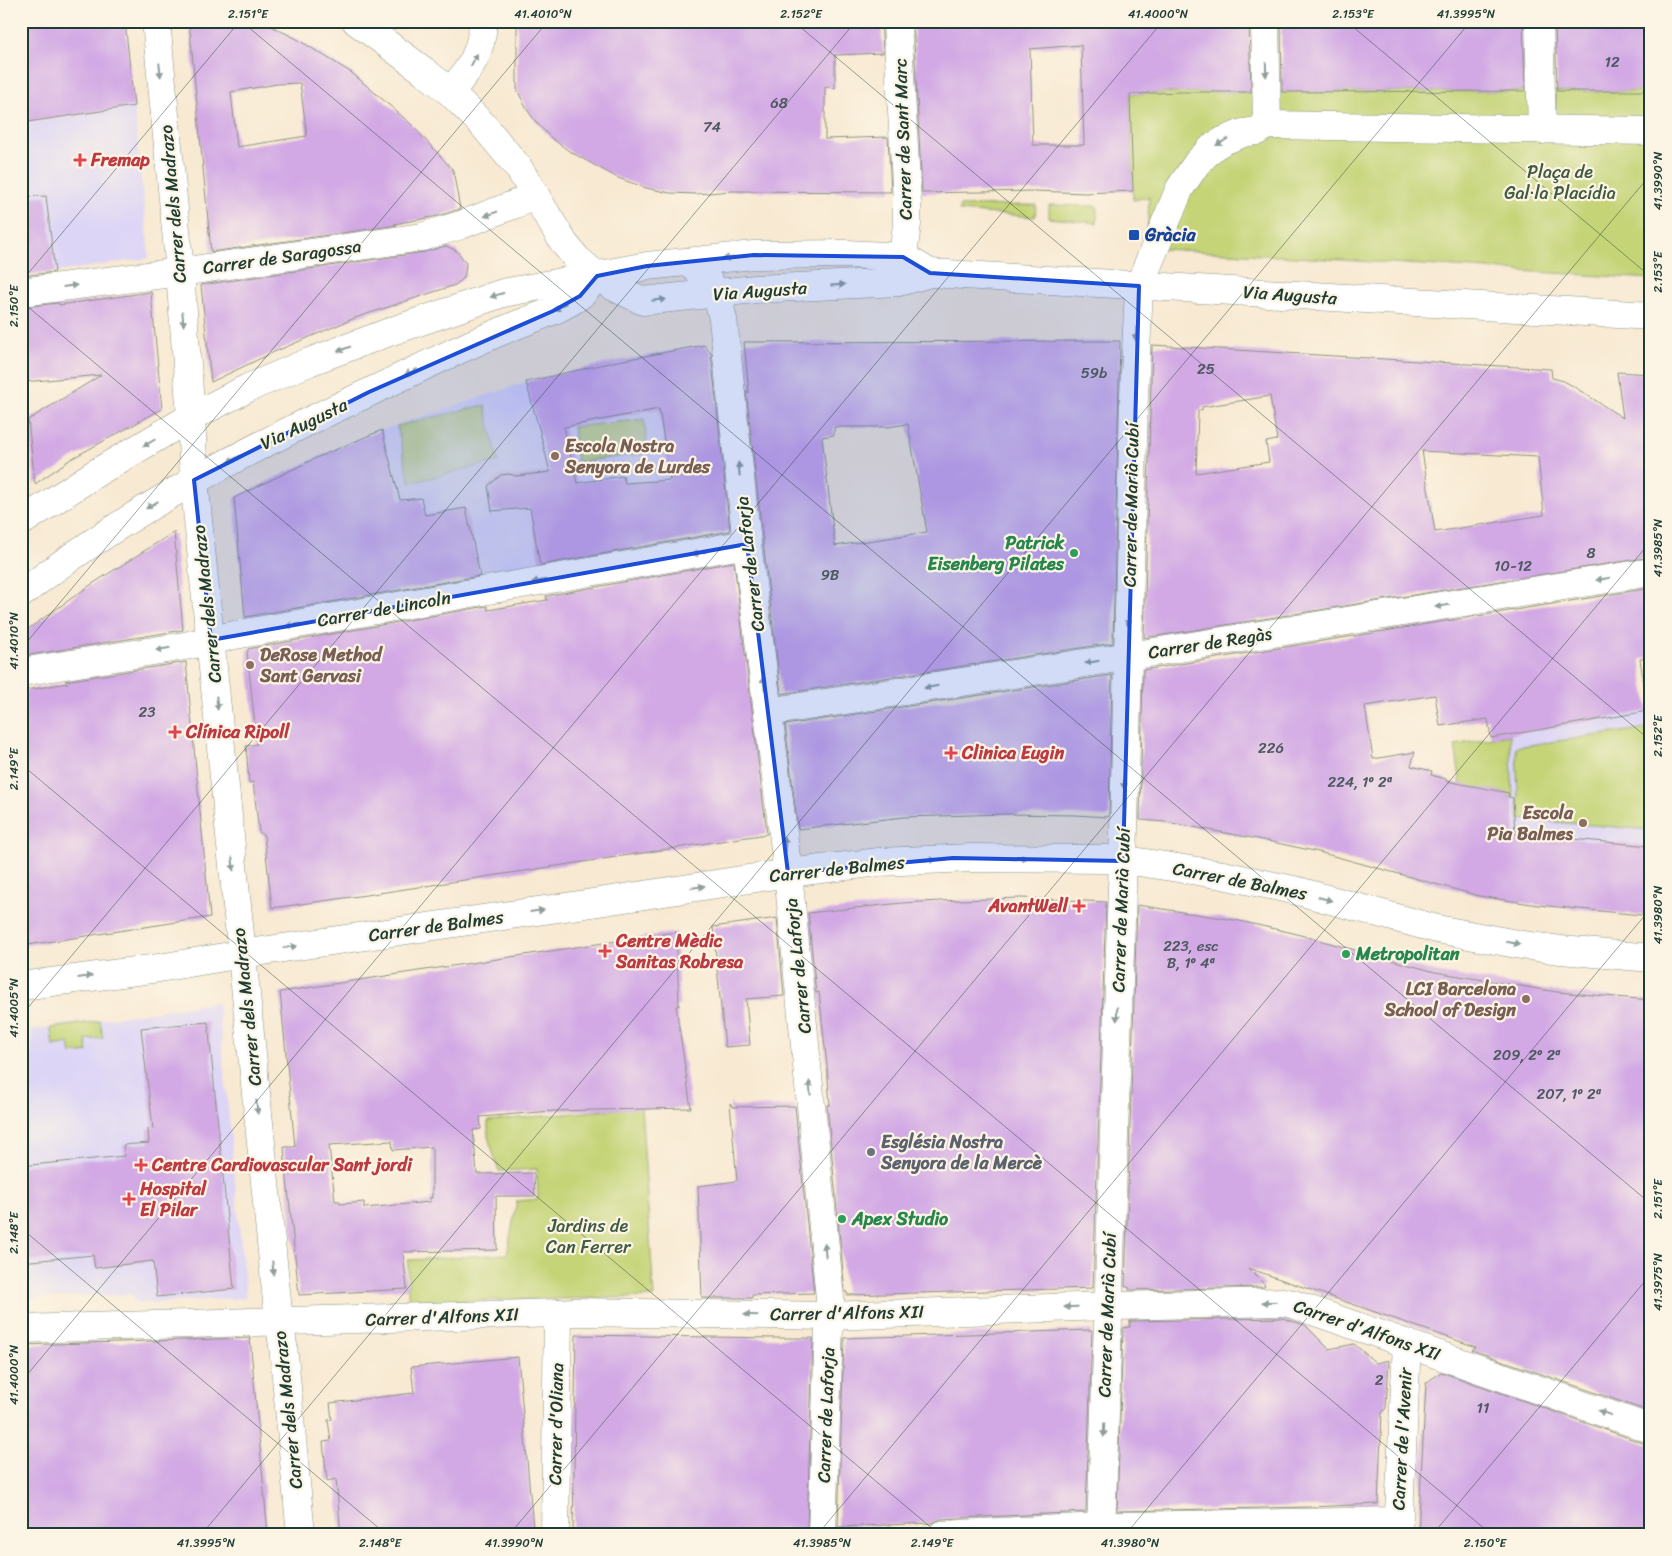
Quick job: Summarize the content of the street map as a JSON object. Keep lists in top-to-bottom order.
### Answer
{
  "streets": {
    "street": [
      "Carrer de Sant Marc",
      "Carrer dels Madrazo",
      "Carrer de Saragossa",
      "Via Augusta",
      "Carrer de Marià Cubí",
      "Carrer de Laforja",
      "Carrer de Lincoln",
      "Carrer de Regàs",
      "Carrer de Balmes",
      "Carrer d'Alfons XII",
      "Carrer d'Oliana",
      "Carrer de l'Avenir"
    ]
  },
  "crossings": [
    ["Carrer de Sant Marc", "Via Augusta"],
    ["Carrer dels Madrazo", "Carrer de Saragossa"],
    ["Carrer dels Madrazo", "Via Augusta"],
    ["Carrer dels Madrazo", "Carrer de Lincoln"],
    ["Carrer dels Madrazo", "Carrer de Balmes"],
    ["Carrer dels Madrazo", "Carrer d'Alfons XII"],
    ["Via Augusta", "Carrer de Marià Cubí"],
    ["Via Augusta", "Carrer de Laforja"],
    ["Carrer de Marià Cubí", "Carrer de Regàs"],
    ["Carrer de Marià Cubí", "Carrer de Balmes"],
    ["Carrer de Marià Cubí", "Carrer d'Alfons XII"],
    ["Carrer de Laforja", "Carrer de Lincoln"],
    ["Carrer de Laforja", "Carrer de Regàs"],
    ["Carrer de Laforja", "Carrer de Balmes"],
    ["Carrer de Laforja", "Carrer d'Alfons XII"],
    ["Carrer d'Alfons XII", "Carrer d'Oliana"],
    ["Carrer d'Alfons XII", "Carrer de l'Avenir"]
  ],
  "one_way": [
    "Carrer dels Madrazo",
    "Carrer de Marià Cubí",
    "Carrer de Laforja",
    "Carrer de Lincoln",
    "Carrer de Regàs",
    "Carrer de Balmes"
  ],
  "parks": ["Plaça de Gal·la Placídia", "Jardins de Can Ferrer"],
  "places": {
    "health": [
      "Fremap",
      "Clínica Ripoll",
      "Clinica Eugin",
      "AvantWell",
      "Centre Mèdic Sanitas Robresa",
      "Centre Cardiovascular Sant jordi",
      "Hospital El Pilar"
    ],
    "transit": ["Gràcia"],
    "other": [
      "Escola Nostra Senyora de Lurdes",
      "Patrick Eisenberg Pilates",
      "DeRose Method Sant Gervasi",
      "Escola Pia Balmes",
      "Metropolitan",
      "LCI Barcelona School of Design",
      "Església Nostra Senyora de la Mercè",
      "Apex Studio"
    ]
  },
  "house_numbers": [
    "12",
    "68",
    "74",
    "25",
    "59b",
    "8",
    "10-12",
    "9B",
    "23",
    "226",
    "224, 1º 2ª",
    "223, esc B, 1º 4ª",
    "209, 2º 2ª",
    "207, 1º 2ª",
    "2",
    "11"
  ],
  "coordinates": [
    "2.151°E",
    "41.4010°N",
    "2.152°E",
    "41.4000°N",
    "2.153°E",
    "41.3995°N",
    "41.3990°N",
    "2.150°E",
    "41.3985°N",
    "2.149°E",
    "41.3980°N",
    "41.4005°N",
    "2.148°E",
    "41.3975°N"
  ]
}
